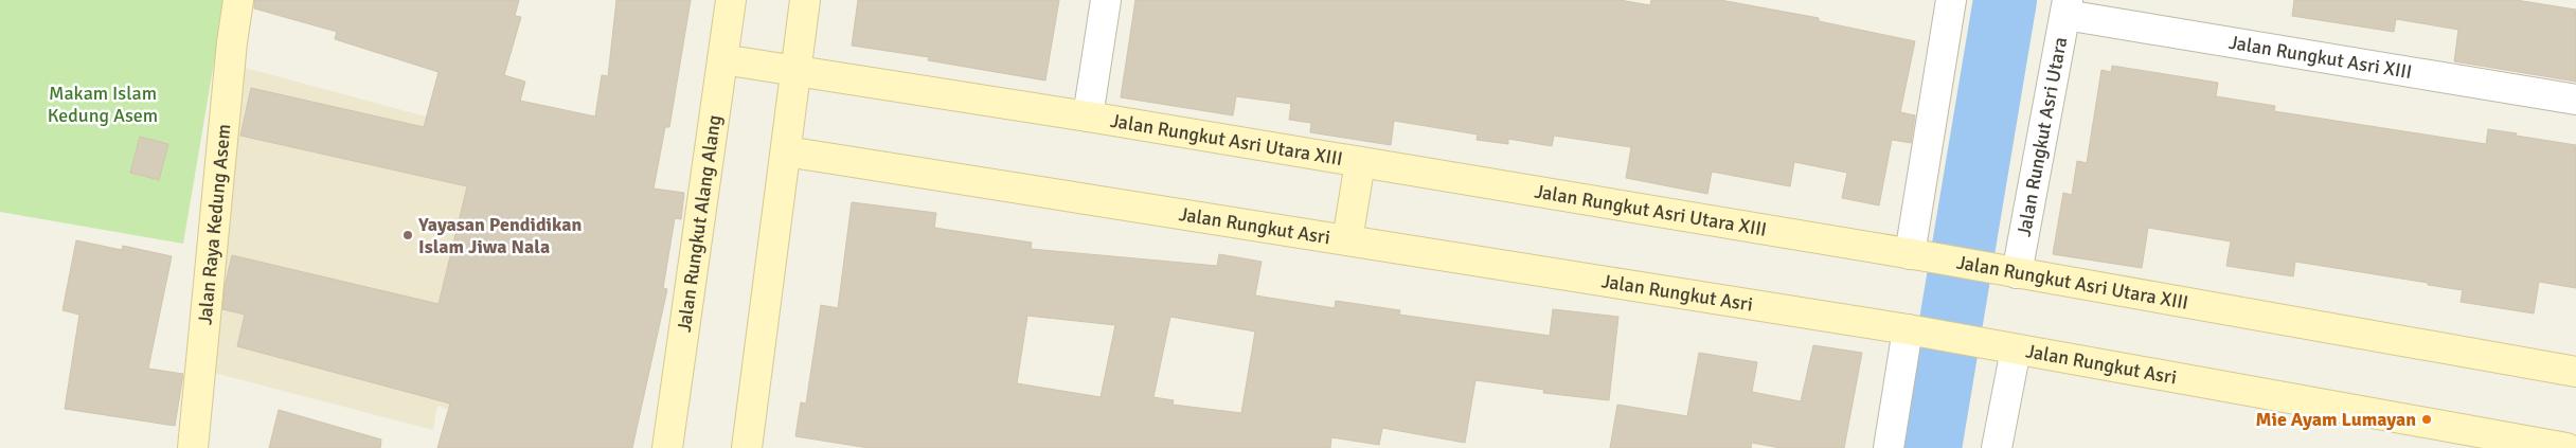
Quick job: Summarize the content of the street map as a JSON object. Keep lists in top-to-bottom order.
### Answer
{
  "streets": {
    "street": [
      "Jalan Rungkut Asri XIII",
      "Jalan Rungkut Asri Utara",
      "Jalan Rungkut Asri Utara XIII",
      "Jalan Raya Kedung Asem",
      "Jalan Rungkut Alang Alang",
      "Jalan Rungkut Asri"
    ]
  },
  "crossings": [
    ["Jalan Rungkut Asri XIII", "Jalan Rungkut Asri Utara"],
    ["Jalan Rungkut Asri Utara", "Jalan Rungkut Asri Utara XIII"],
    ["Jalan Rungkut Asri Utara XIII", "Jalan Rungkut Alang Alang"]
  ],
  "parks": ["Makam Islam Kedung Asem"],
  "places": ["Yayasan Pendidikan Islam Jiwa Nala", "Mie Ayam Lumayan"]
}
